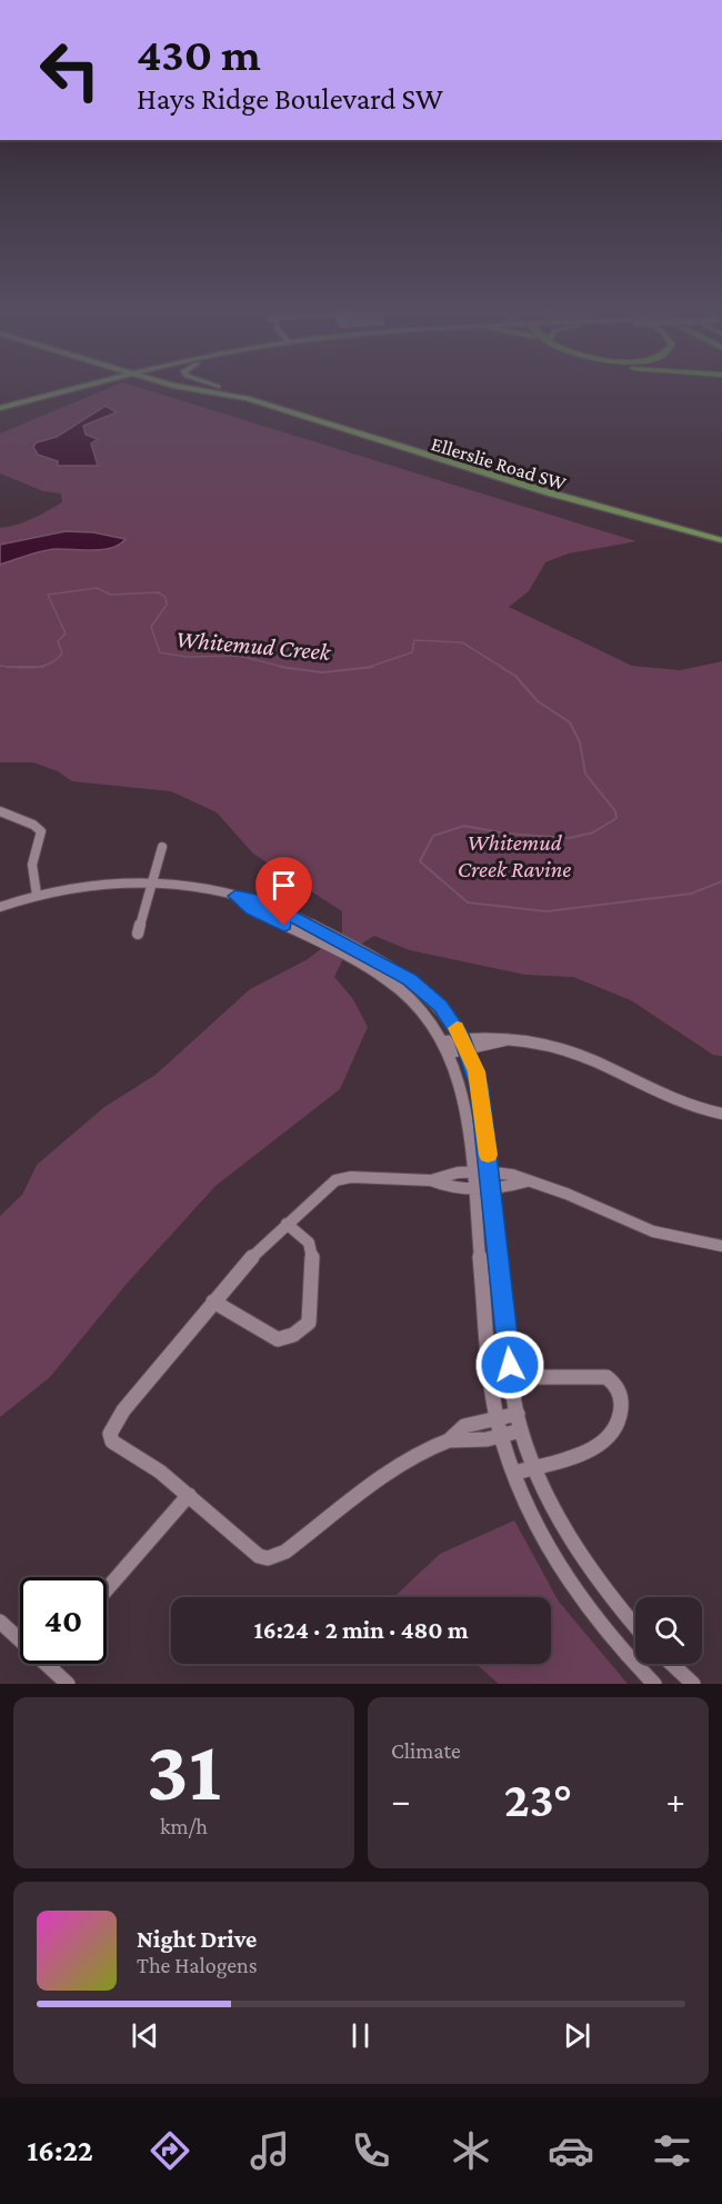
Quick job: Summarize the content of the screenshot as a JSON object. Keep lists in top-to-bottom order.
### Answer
{
  "streets": {
    "main road": ["Ellerslie Road SW"]
  },
  "water": ["Whitemud Creek"],
  "parks": ["Whitemud Creek Ravine"],
  "page": {
    "turn": ["430 m", "Hays Ridge Boulevard SW"],
    "limit": "40",
    "trip": "16:24 · 2 min · 480 m",
    "tile": [
      ["31", "km/h"],
      "Climate"
    ],
    "heat": ["−", "23°", "+"],
    "song": ["Night Drive", "The Halogens"],
    "tabs": "16:22"
  }
}
